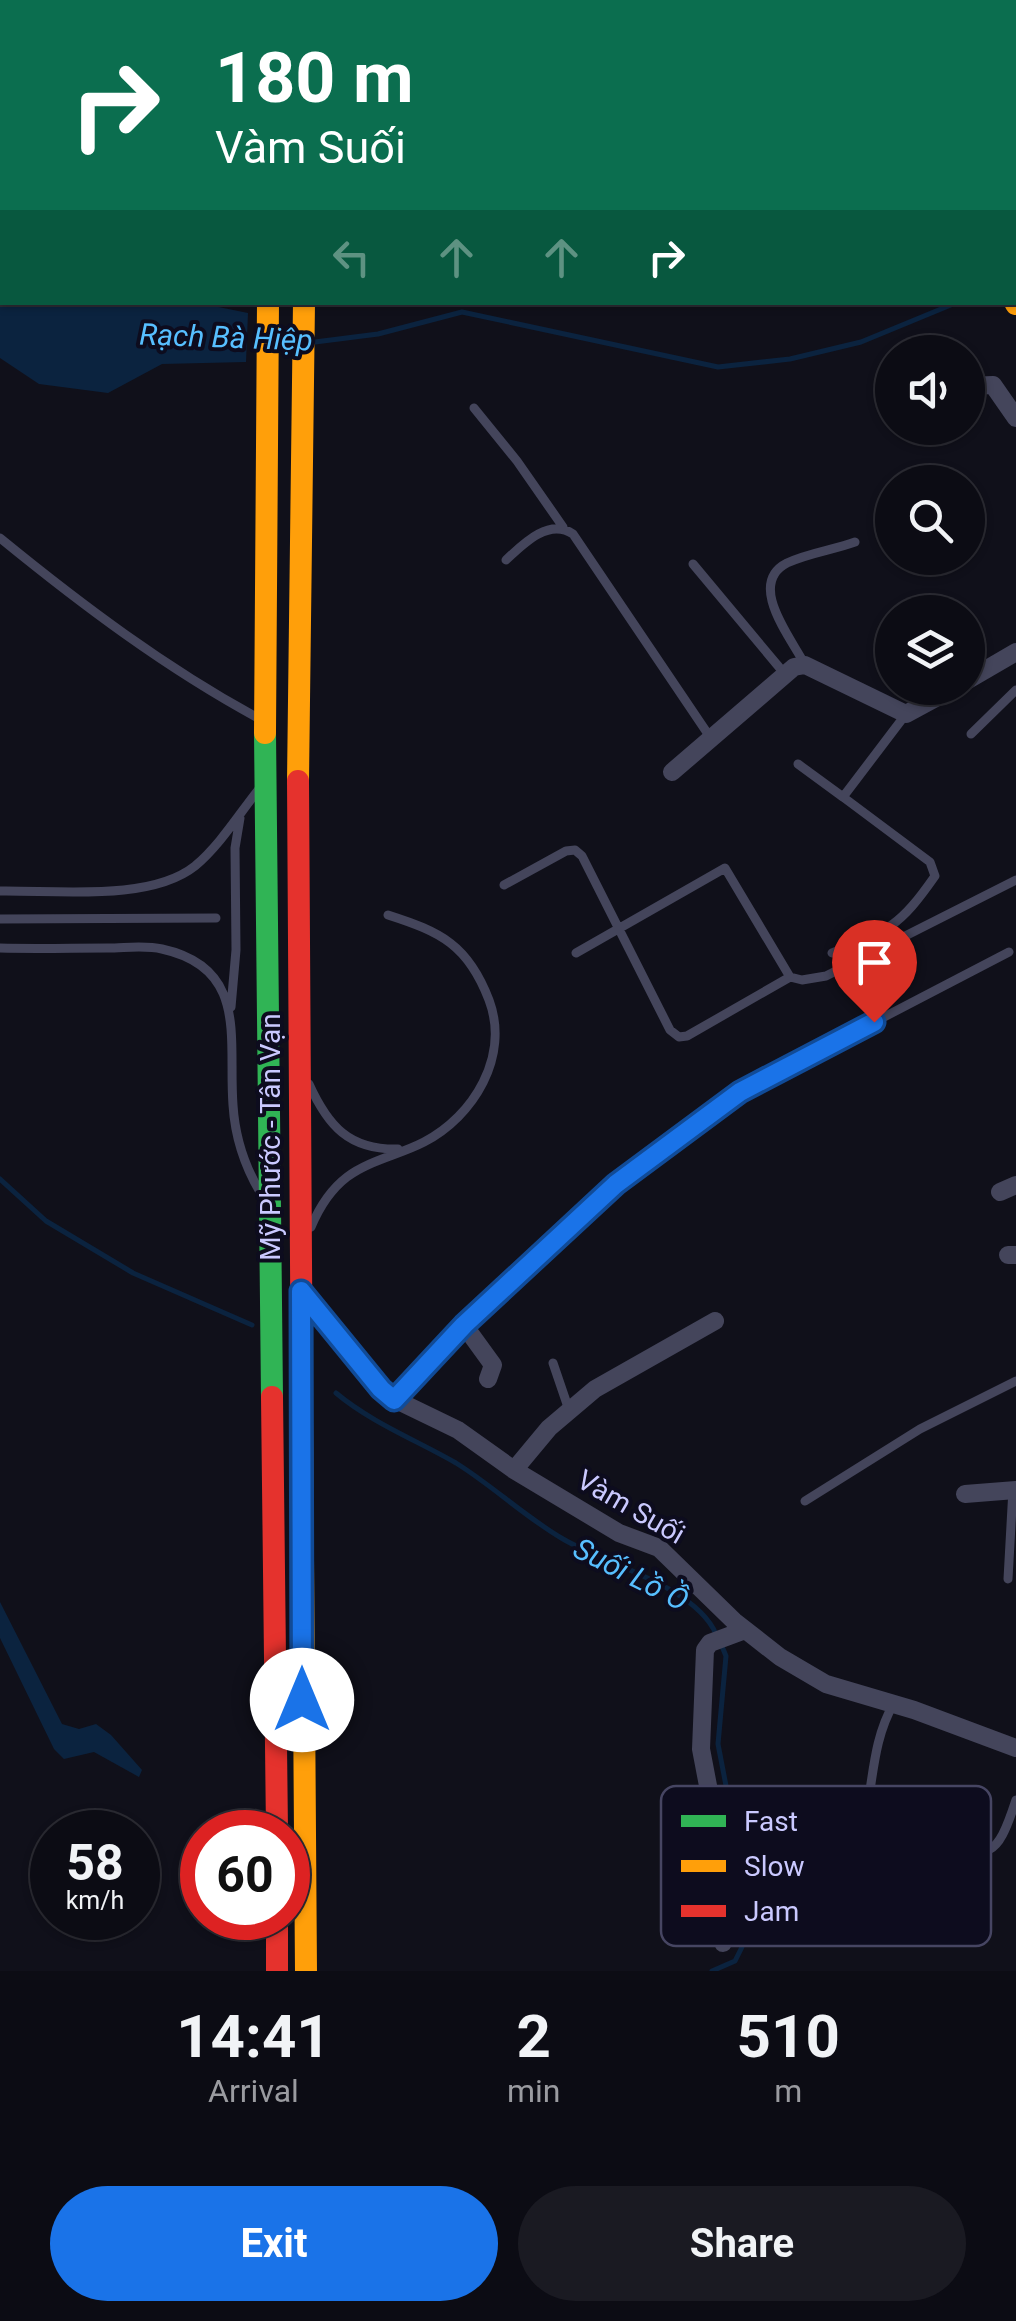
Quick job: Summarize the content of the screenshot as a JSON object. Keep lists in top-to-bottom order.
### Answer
{
  "streets": {
    "main road": ["Mỹ Phước - Tân Vạn"],
    "street": ["Vàm Suối"]
  },
  "crossings": [
    ["Mỹ Phước - Tân Vạn", "Vàm Suối"]
  ],
  "water": ["Rạch Bà Hiệp", "Suối Lồ Ồ"],
  "legend": ["Fast", "Slow", "Jam"],
  "page": {
    "turn": ["180 m", "Vàm Suối"],
    "speed": "58 km/h",
    "limit": "60",
    "eta": [
      "14:41",
      "Arrival",
      "2",
      "min",
      "510",
      "m"
    ],
    "buttons": ["Exit", "Share"]
  }
}
